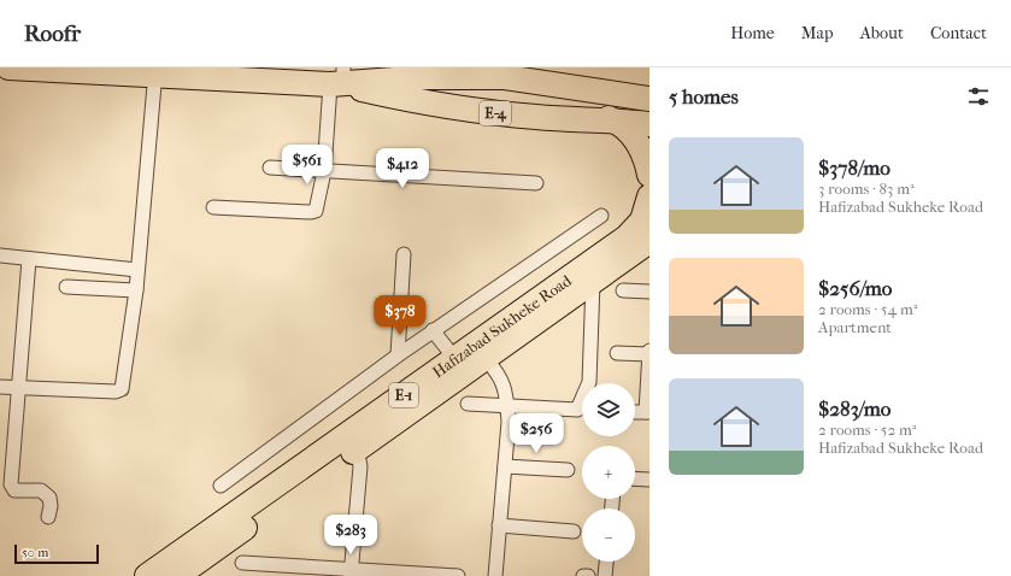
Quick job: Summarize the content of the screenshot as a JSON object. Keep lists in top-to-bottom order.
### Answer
{
  "streets": {
    "highway": ["E-4", "Hafizabad Sukheke Road", "E-1"]
  },
  "scale_bar": "50 m",
  "page": {
    "header": "Roofr",
    "nav": [
      "Home",
      "Map",
      "About",
      "Contact"
    ],
    "heading": "5 homes",
    "list": [
      {
        "name": "$378/mo",
        "note": "3 rooms · 83 m² · Hafizabad Sukheke Road"
      },
      {
        "name": "$256/mo",
        "note": "2 rooms · 54 m² · Apartment"
      },
      {
        "name": "$283/mo",
        "note": "2 rooms · 52 m² · Hafizabad Sukheke Road"
      }
    ],
    "price": [
      "$561",
      "$412",
      "$378",
      "$256",
      "$283"
    ],
    "map_buttons": ["+", "−"],
    "scale": "50 m"
  }
}
